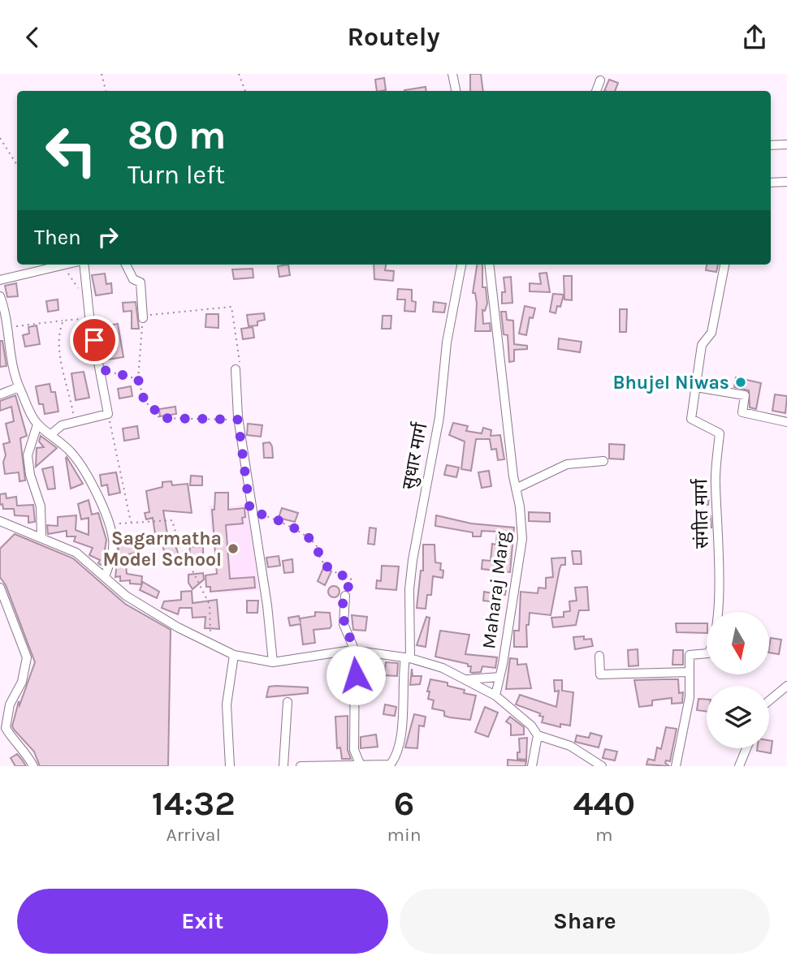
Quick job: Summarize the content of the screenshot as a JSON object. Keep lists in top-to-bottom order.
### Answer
{
  "streets": {
    "street": ["सुधार मार्ग", "संगीत मार्ग", "Maharaj Marg"]
  },
  "places": ["Bhujel Niwas", "Sagarmatha Model School"],
  "north": "bottom",
  "page": {
    "header": "Routely",
    "turn": ["80 m", "Turn left"],
    "then": "Then",
    "eta": [
      "14:32",
      "Arrival",
      "6",
      "min",
      "440",
      "m"
    ],
    "buttons": ["Exit", "Share"]
  }
}
